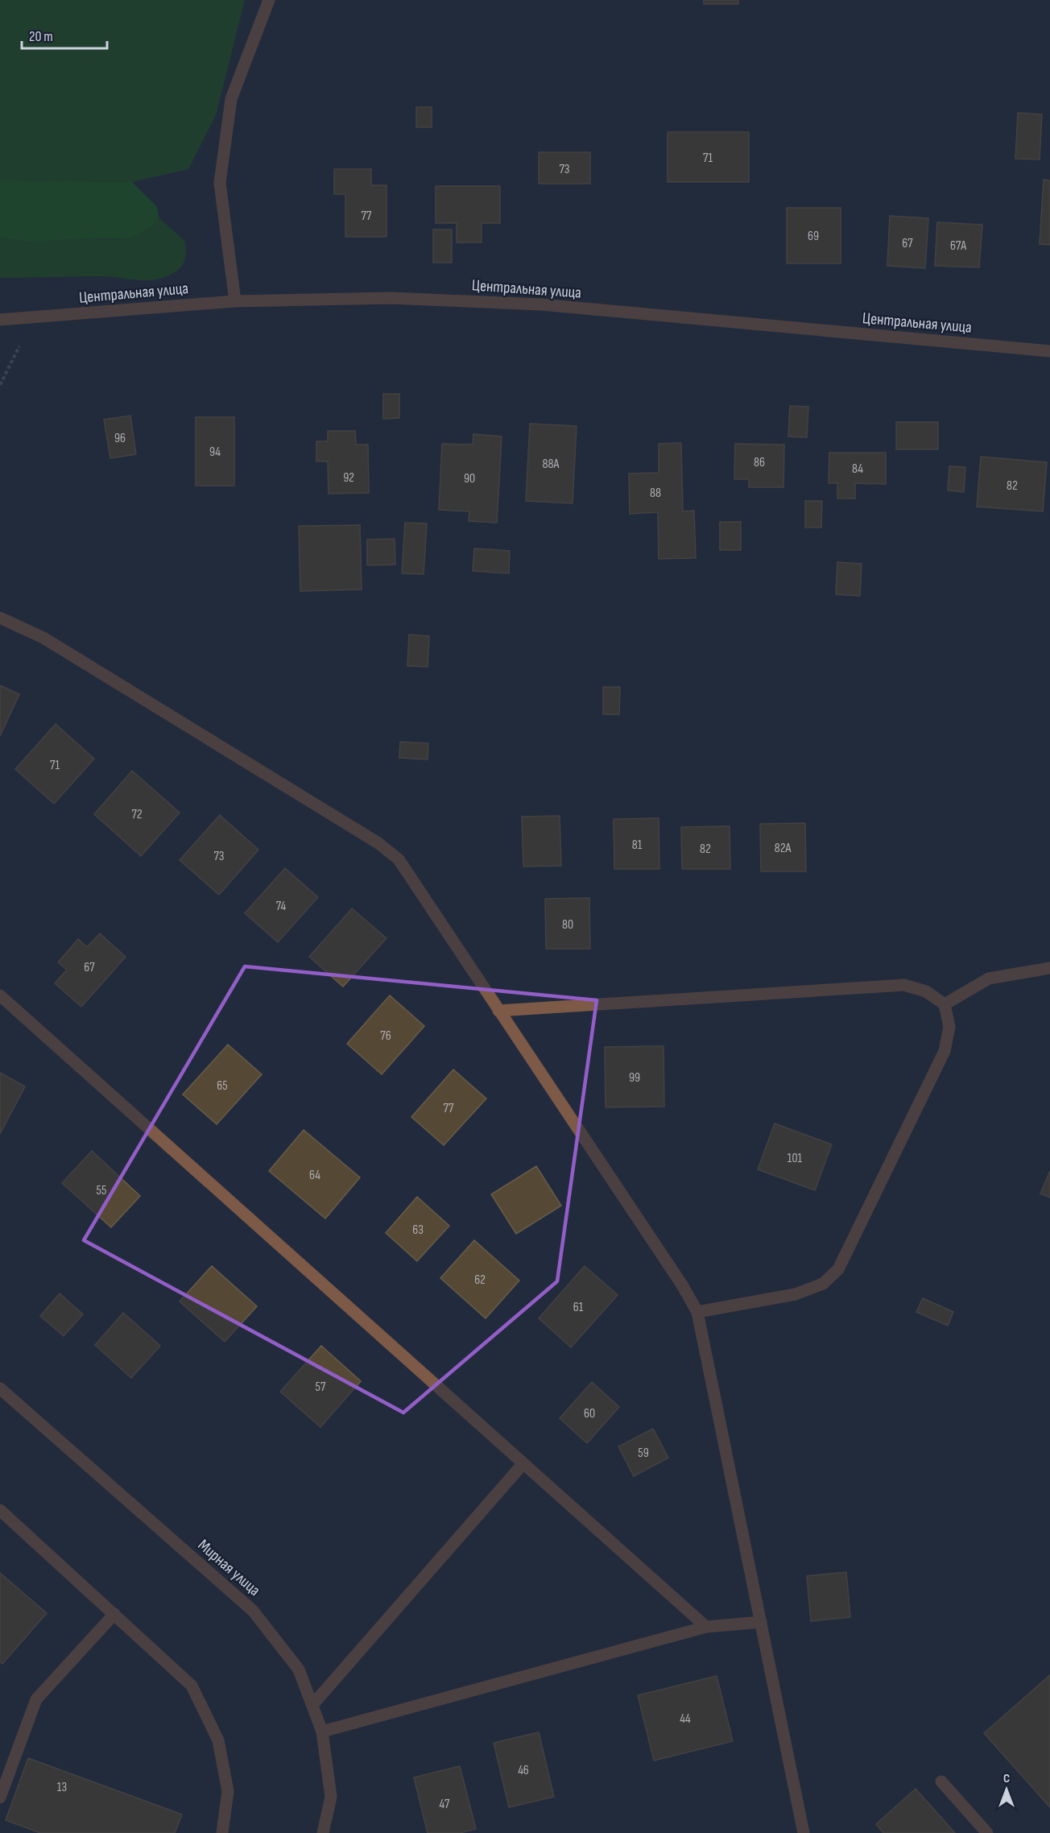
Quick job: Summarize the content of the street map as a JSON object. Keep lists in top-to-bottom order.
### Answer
{
  "streets": {
    "street": ["Центральная улица", "Мирная улица"]
  },
  "house_numbers": [
    "71",
    "73",
    "77",
    "69",
    "67",
    "67А",
    "96",
    "94",
    "86",
    "88А",
    "84",
    "92",
    "90",
    "82",
    "88",
    "71",
    "72",
    "81",
    "82А",
    "82",
    "73",
    "74",
    "80",
    "67",
    "76",
    "99",
    "65",
    "77",
    "101",
    "64",
    "55",
    "63",
    "62",
    "61",
    "57",
    "60",
    "59",
    "44",
    "46",
    "13",
    "47"
  ],
  "scale_bar": "20 m",
  "north": "top"
}
